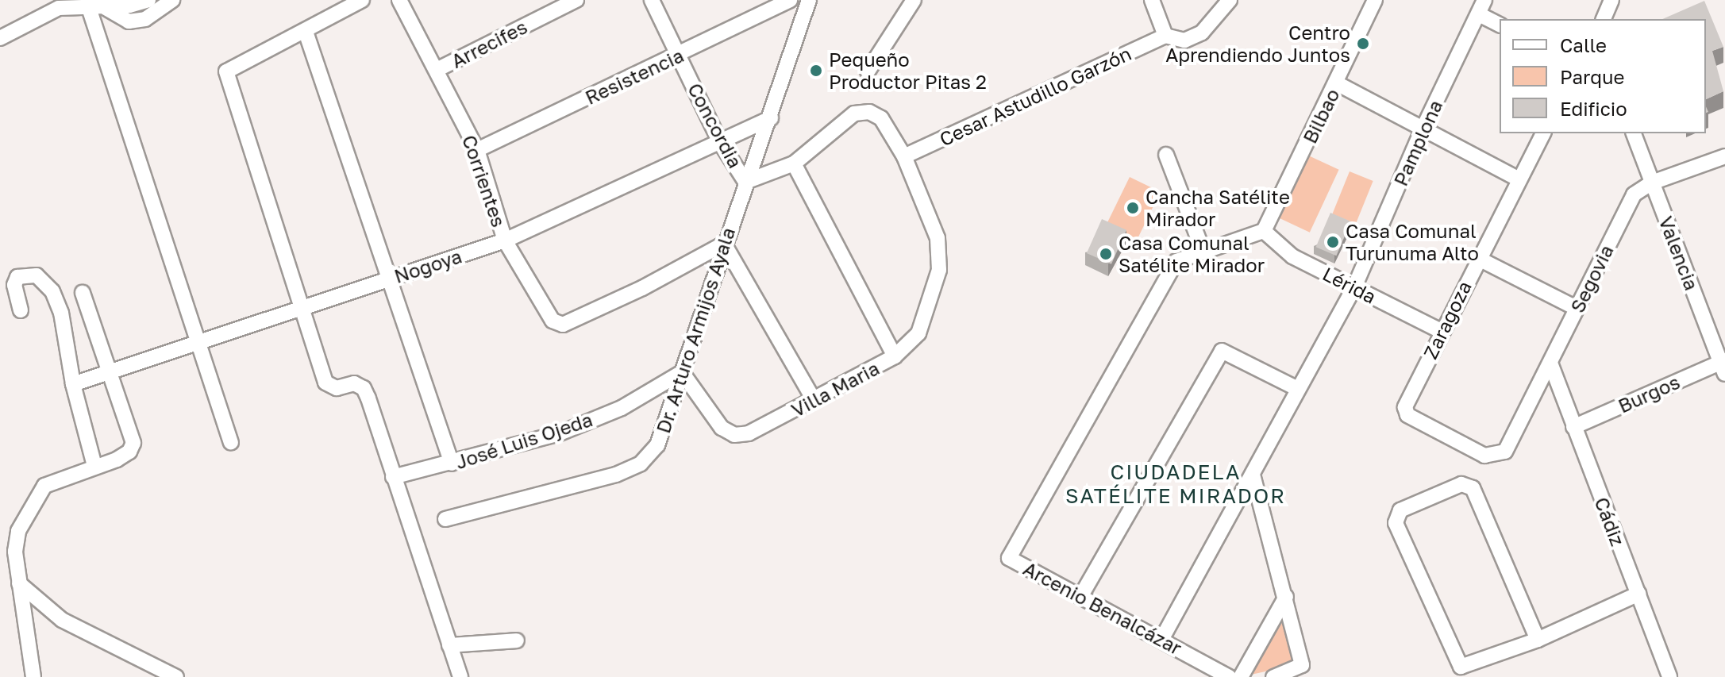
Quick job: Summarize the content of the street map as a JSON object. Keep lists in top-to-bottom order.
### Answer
{
  "streets": {
    "street": [
      "Arrecifes",
      "Resistencia",
      "Cesar Astudillo Garzón",
      "Bilbao",
      "Concordia",
      "Pamplona",
      "Corrientes",
      "Valencia",
      "Nogoya",
      "Segovia",
      "Lérida",
      "Zaragoza",
      "Dr. Arturo Armijos Ayala",
      "Villa Maria",
      "Burgos",
      "José Luis Ojeda",
      "Cádiz",
      "Arcenio Benalcázar"
    ]
  },
  "crossings": [
    ["Arrecifes", "Corrientes"],
    ["Resistencia", "Concordia"],
    ["Resistencia", "Corrientes"],
    ["Cesar Astudillo Garzón", "Villa Maria"],
    ["Bilbao", "Lérida"],
    ["Concordia", "Nogoya"],
    ["Concordia", "Dr. Arturo Armijos Ayala"],
    ["Pamplona", "Lérida"],
    ["Pamplona", "Arcenio Benalcázar"],
    ["Corrientes", "Nogoya"],
    ["Corrientes", "Dr. Arturo Armijos Ayala"],
    ["Valencia", "Segovia"],
    ["Valencia", "Burgos"],
    ["Nogoya", "Dr. Arturo Armijos Ayala"],
    ["Segovia", "Zaragoza"],
    ["Segovia", "Cádiz"],
    ["Lérida", "Zaragoza"],
    ["Dr. Arturo Armijos Ayala", "Villa Maria"],
    ["Dr. Arturo Armijos Ayala", "José Luis Ojeda"],
    ["Villa Maria", "José Luis Ojeda"],
    ["Burgos", "Cádiz"]
  ],
  "districts": ["CIUDADELA SATÉLITE MIRADOR"],
  "places": [
    "Centro Aprendiendo Juntos",
    "Pequeño Productor Pitas 2",
    "Cancha Satélite Mirador",
    "Casa Comunal Turunuma Alto",
    "Casa Comunal Satélite Mirador"
  ],
  "legend": ["Calle", "Parque", "Edificio"]
}
